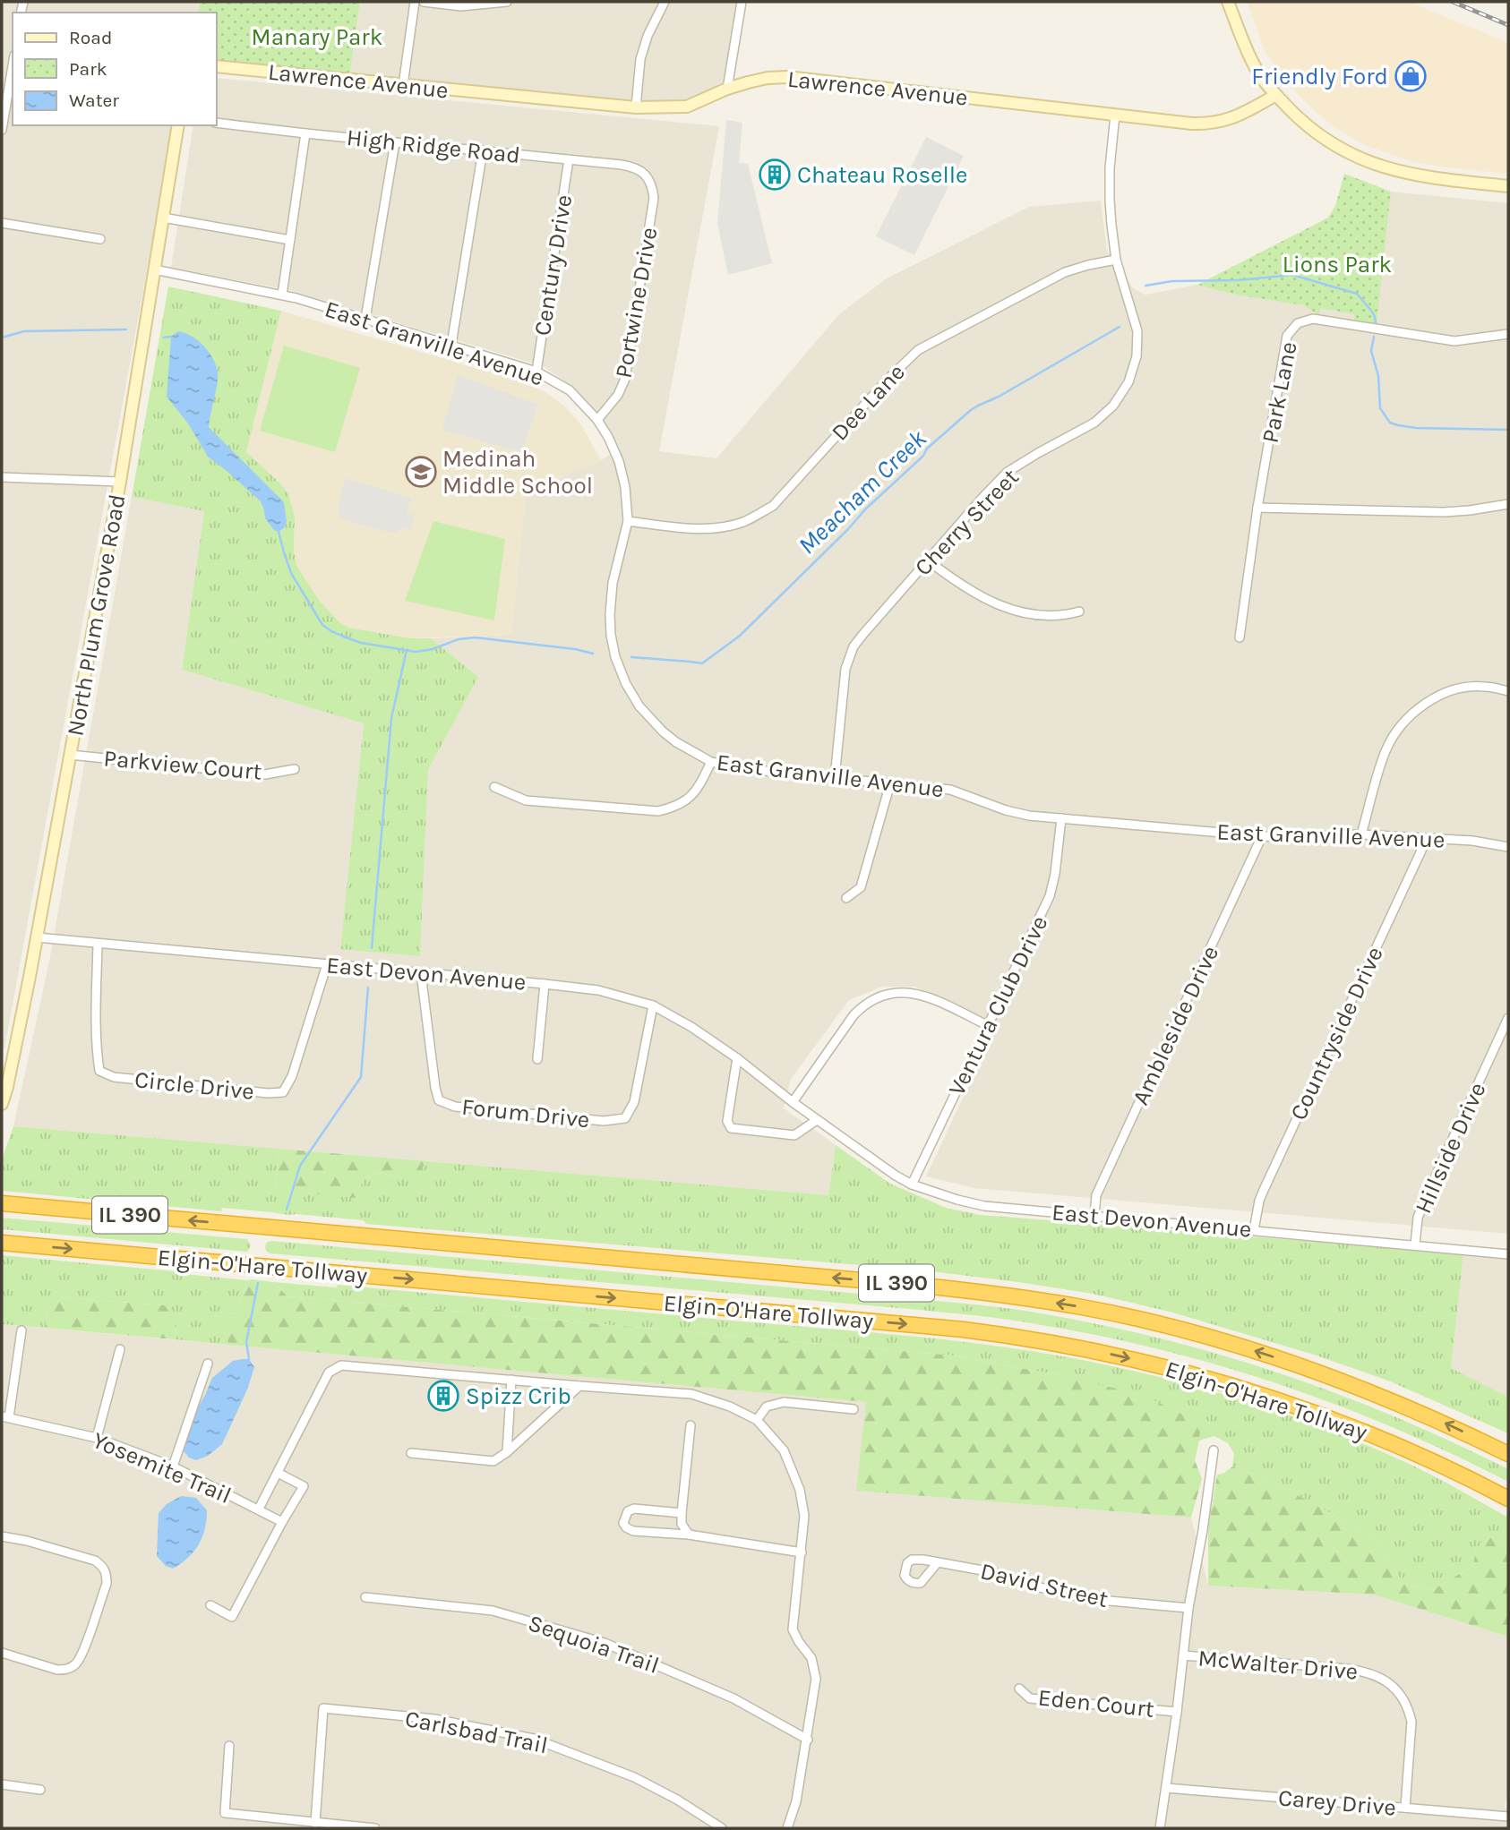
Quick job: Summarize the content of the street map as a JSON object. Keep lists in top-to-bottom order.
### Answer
{
  "streets": {
    "highway": ["IL 390", "Elgin-O'Hare Tollway"],
    "street": [
      "Lawrence Avenue",
      "High Ridge Road",
      "Century Drive",
      "Portwine Drive",
      "East Granville Avenue",
      "Park Lane",
      "Dee Lane",
      "Cherry Street",
      "North Plum Grove Road",
      "Parkview Court",
      "East Devon Avenue",
      "Ventura Club Drive",
      "Ambleside Drive",
      "Countryside Drive",
      "Circle Drive",
      "Forum Drive",
      "Hillside Drive",
      "Yosemite Trail",
      "David Street",
      "Sequoia Trail",
      "McWalter Drive",
      "Eden Court",
      "Carlsbad Trail",
      "Carey Drive"
    ]
  },
  "crossings": [
    ["Lawrence Avenue", "Cherry Street"],
    ["High Ridge Road", "Century Drive"],
    ["High Ridge Road", "Portwine Drive"],
    ["Century Drive", "East Granville Avenue"],
    ["Portwine Drive", "East Granville Avenue"],
    ["East Granville Avenue", "Dee Lane"],
    ["East Granville Avenue", "Cherry Street"],
    ["East Granville Avenue", "North Plum Grove Road"],
    ["East Granville Avenue", "Ventura Club Drive"],
    ["East Granville Avenue", "Ambleside Drive"],
    ["East Granville Avenue", "Countryside Drive"],
    ["Dee Lane", "Cherry Street"],
    ["North Plum Grove Road", "Parkview Court"],
    ["North Plum Grove Road", "East Devon Avenue"],
    ["East Devon Avenue", "Ventura Club Drive"],
    ["East Devon Avenue", "Ambleside Drive"],
    ["East Devon Avenue", "Countryside Drive"],
    ["East Devon Avenue", "Circle Drive"],
    ["East Devon Avenue", "Forum Drive"],
    ["East Devon Avenue", "Hillside Drive"],
    ["McWalter Drive", "Carey Drive"]
  ],
  "water": ["Meacham Creek"],
  "parks": ["Manary Park", "Lions Park"],
  "places": {
    "shop": ["Friendly Ford"],
    "building": ["Chateau Roselle", "Spizz Crib"],
    "school or university": ["Medinah Middle School"]
  },
  "legend": ["Road", "Park", "Water"]
}
